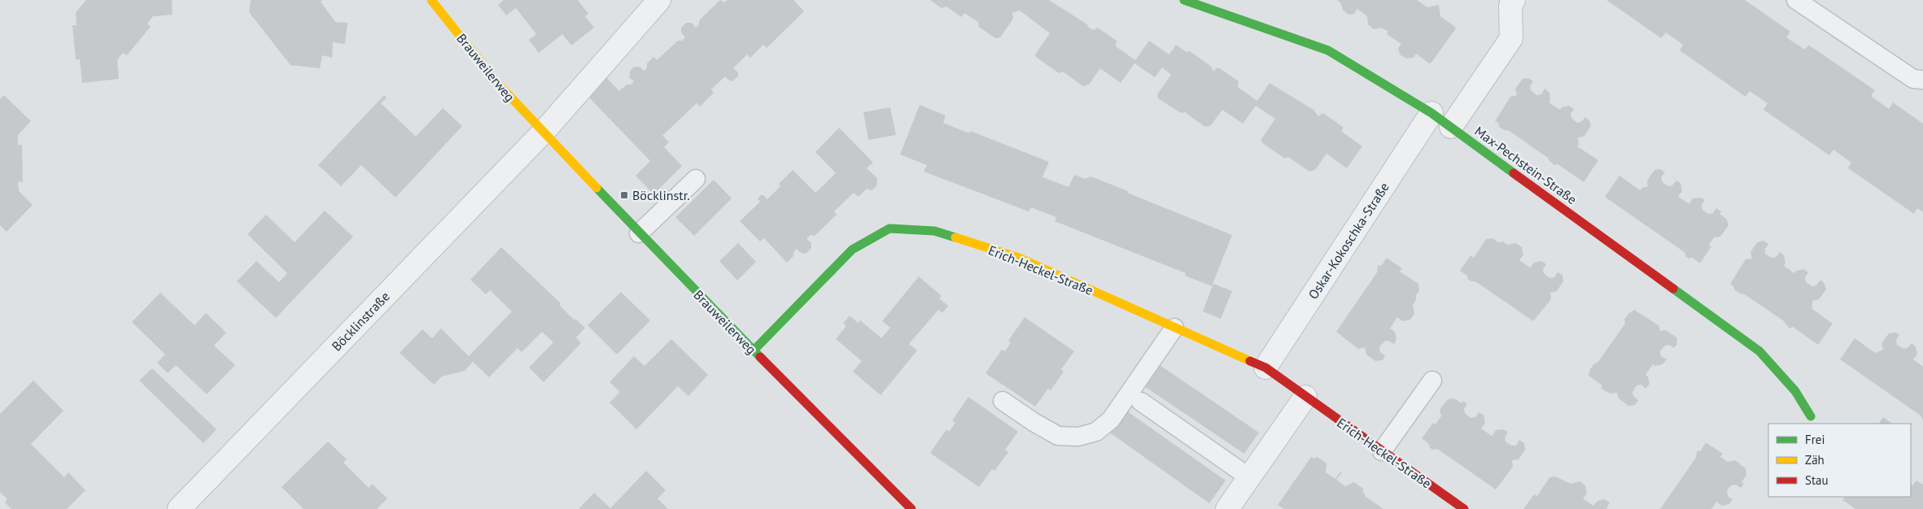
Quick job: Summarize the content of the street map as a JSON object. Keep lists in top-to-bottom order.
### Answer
{
  "streets": {
    "street": [
      "Brauweilerweg",
      "Max-Pechstein-Straße",
      "Oskar-Kokoschka-Straße",
      "Erich-Heckel-Straße",
      "Böcklinstraße"
    ]
  },
  "crossings": [
    ["Brauweilerweg", "Erich-Heckel-Straße"],
    ["Brauweilerweg", "Böcklinstraße"],
    ["Max-Pechstein-Straße", "Oskar-Kokoschka-Straße"],
    ["Oskar-Kokoschka-Straße", "Erich-Heckel-Straße"]
  ],
  "places": {
    "transit": ["Böcklinstr."]
  },
  "legend": ["Frei", "Zäh", "Stau"]
}
